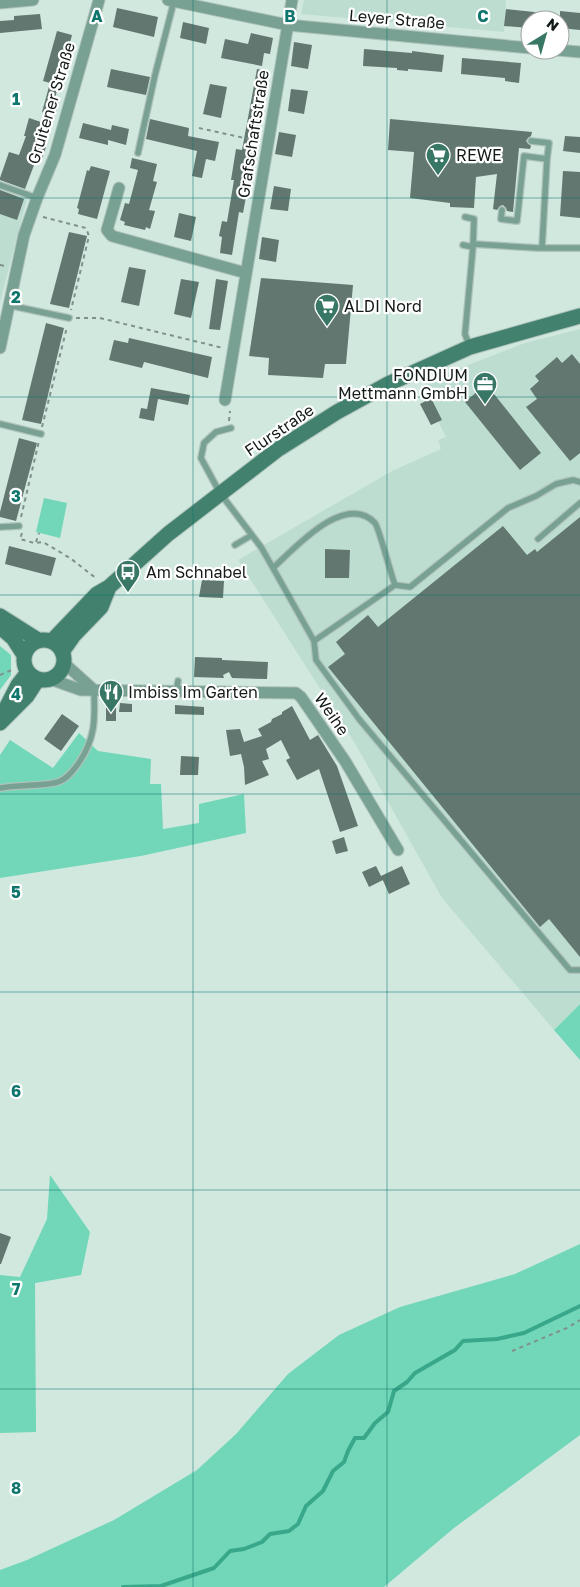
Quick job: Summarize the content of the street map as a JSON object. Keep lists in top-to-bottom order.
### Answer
{
  "streets": {
    "main road": ["Flurstraße"],
    "street": [
      "Leyer Straße",
      "Gruitener Straße",
      "Grafschaftstraße",
      "Weihe"
    ]
  },
  "crossings": [
    ["Leyer Straße", "Grafschaftstraße"]
  ],
  "places": {
    "supermarket": ["REWE", "ALDI Nord"],
    "office": ["FONDIUM Mettmann GmbH"],
    "bus stop": ["Am Schnabel"],
    "restaurant": ["Imbiss Im Garten"]
  },
  "north": "top right",
  "grid": {
    "columns": ["A", "B", "C"],
    "rows": [
      "1",
      "2",
      "3",
      "4",
      "5",
      "6",
      "7",
      "8"
    ]
  }
}
